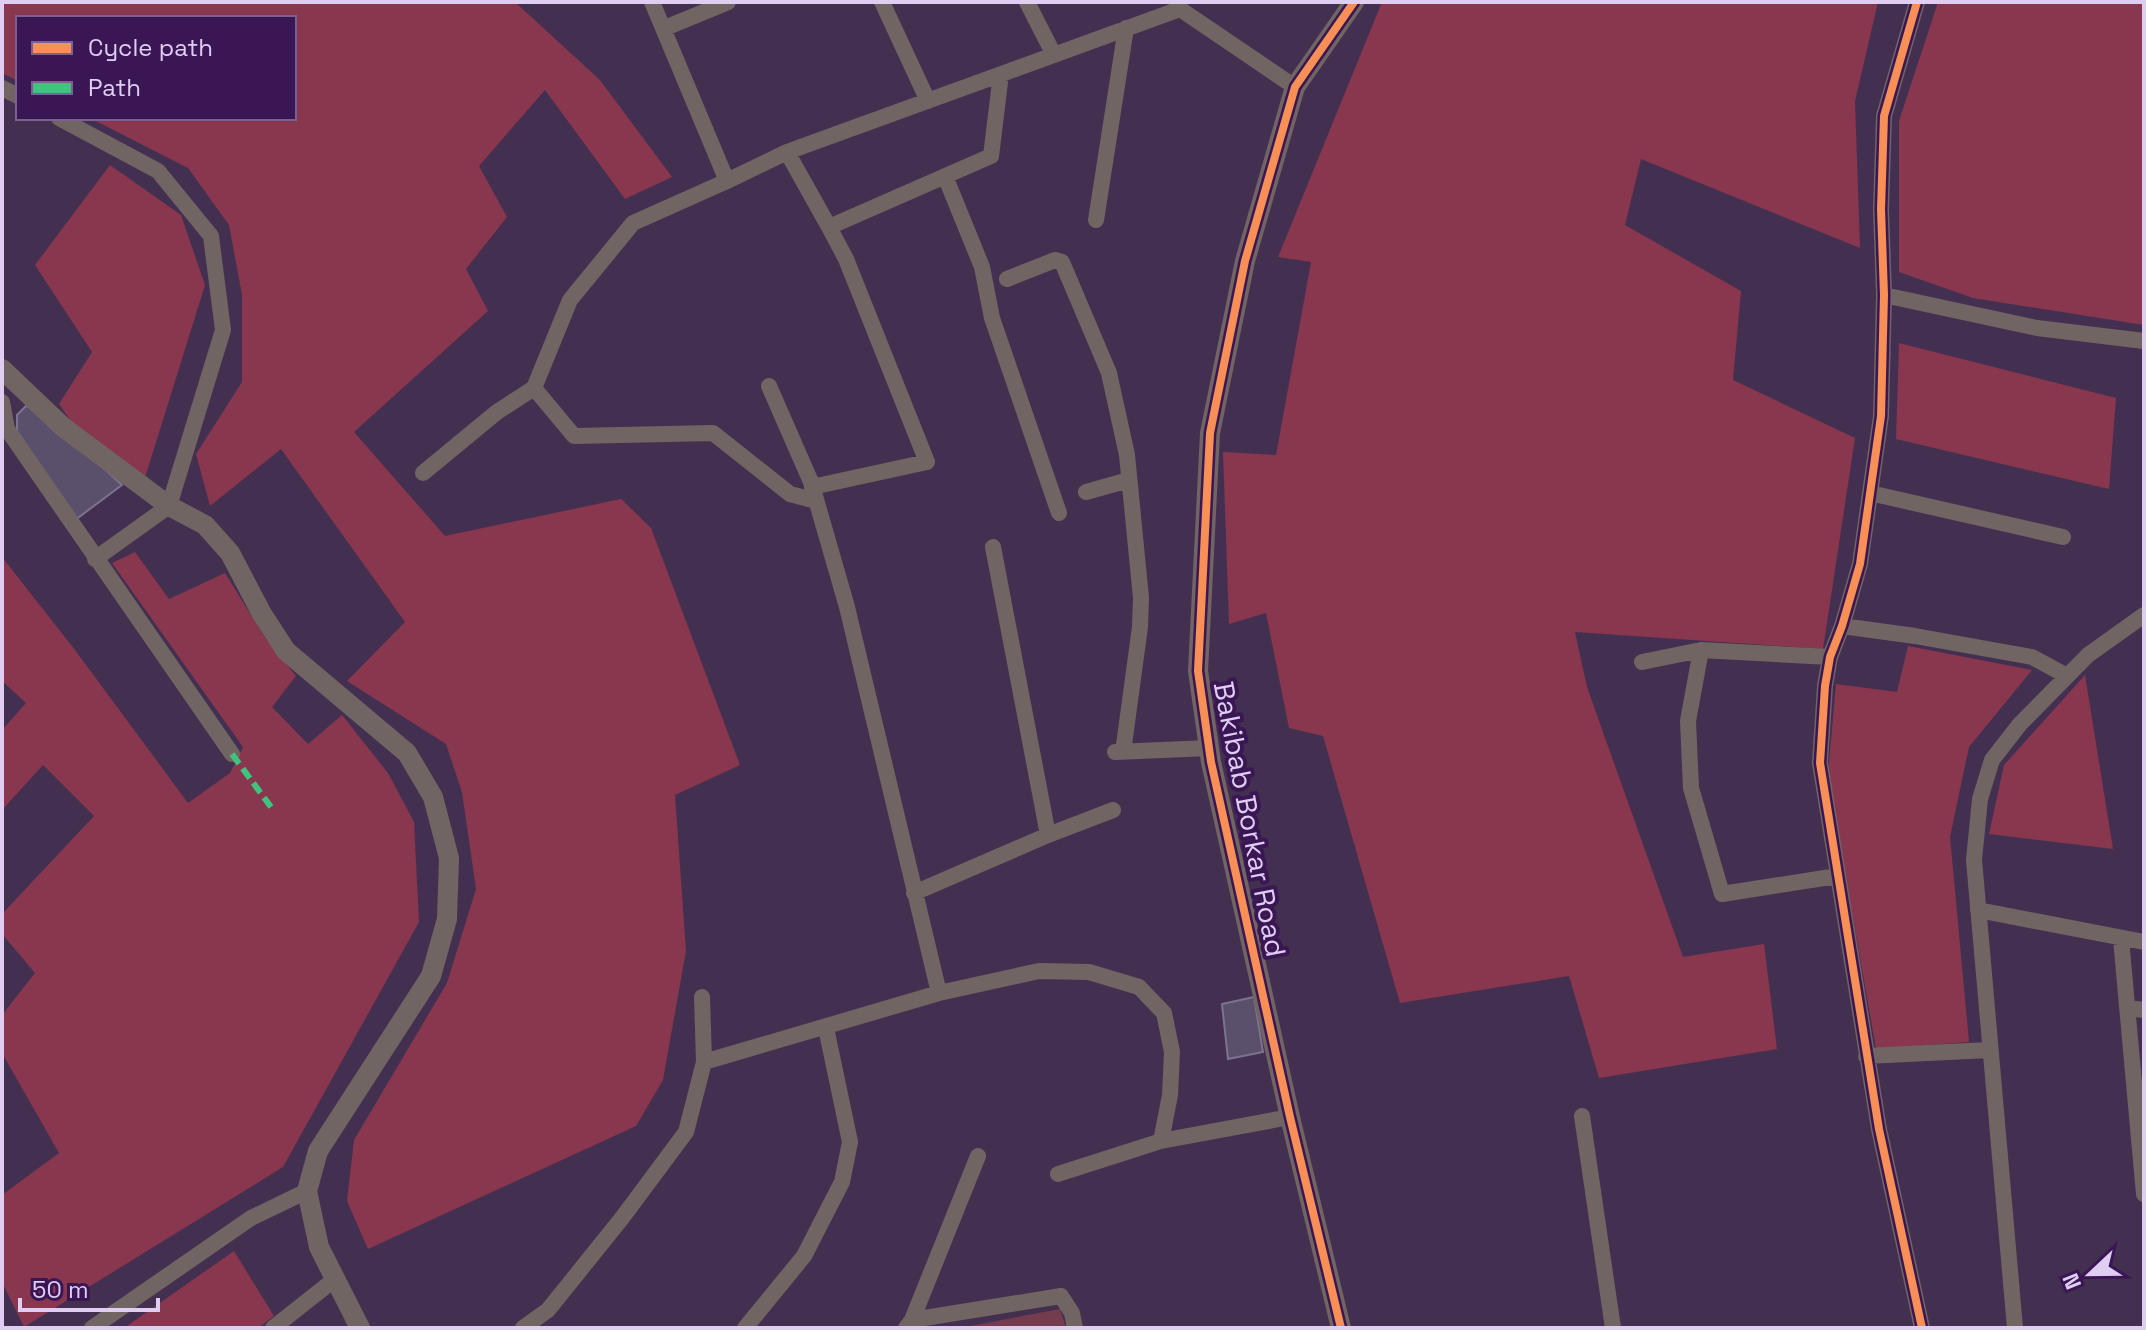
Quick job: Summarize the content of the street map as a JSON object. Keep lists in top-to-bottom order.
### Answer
{
  "streets": {
    "street": ["Bakibab Borkar Road"]
  },
  "legend": ["Cycle path", "Path"],
  "scale_bar": "50 m",
  "north": "left"
}
